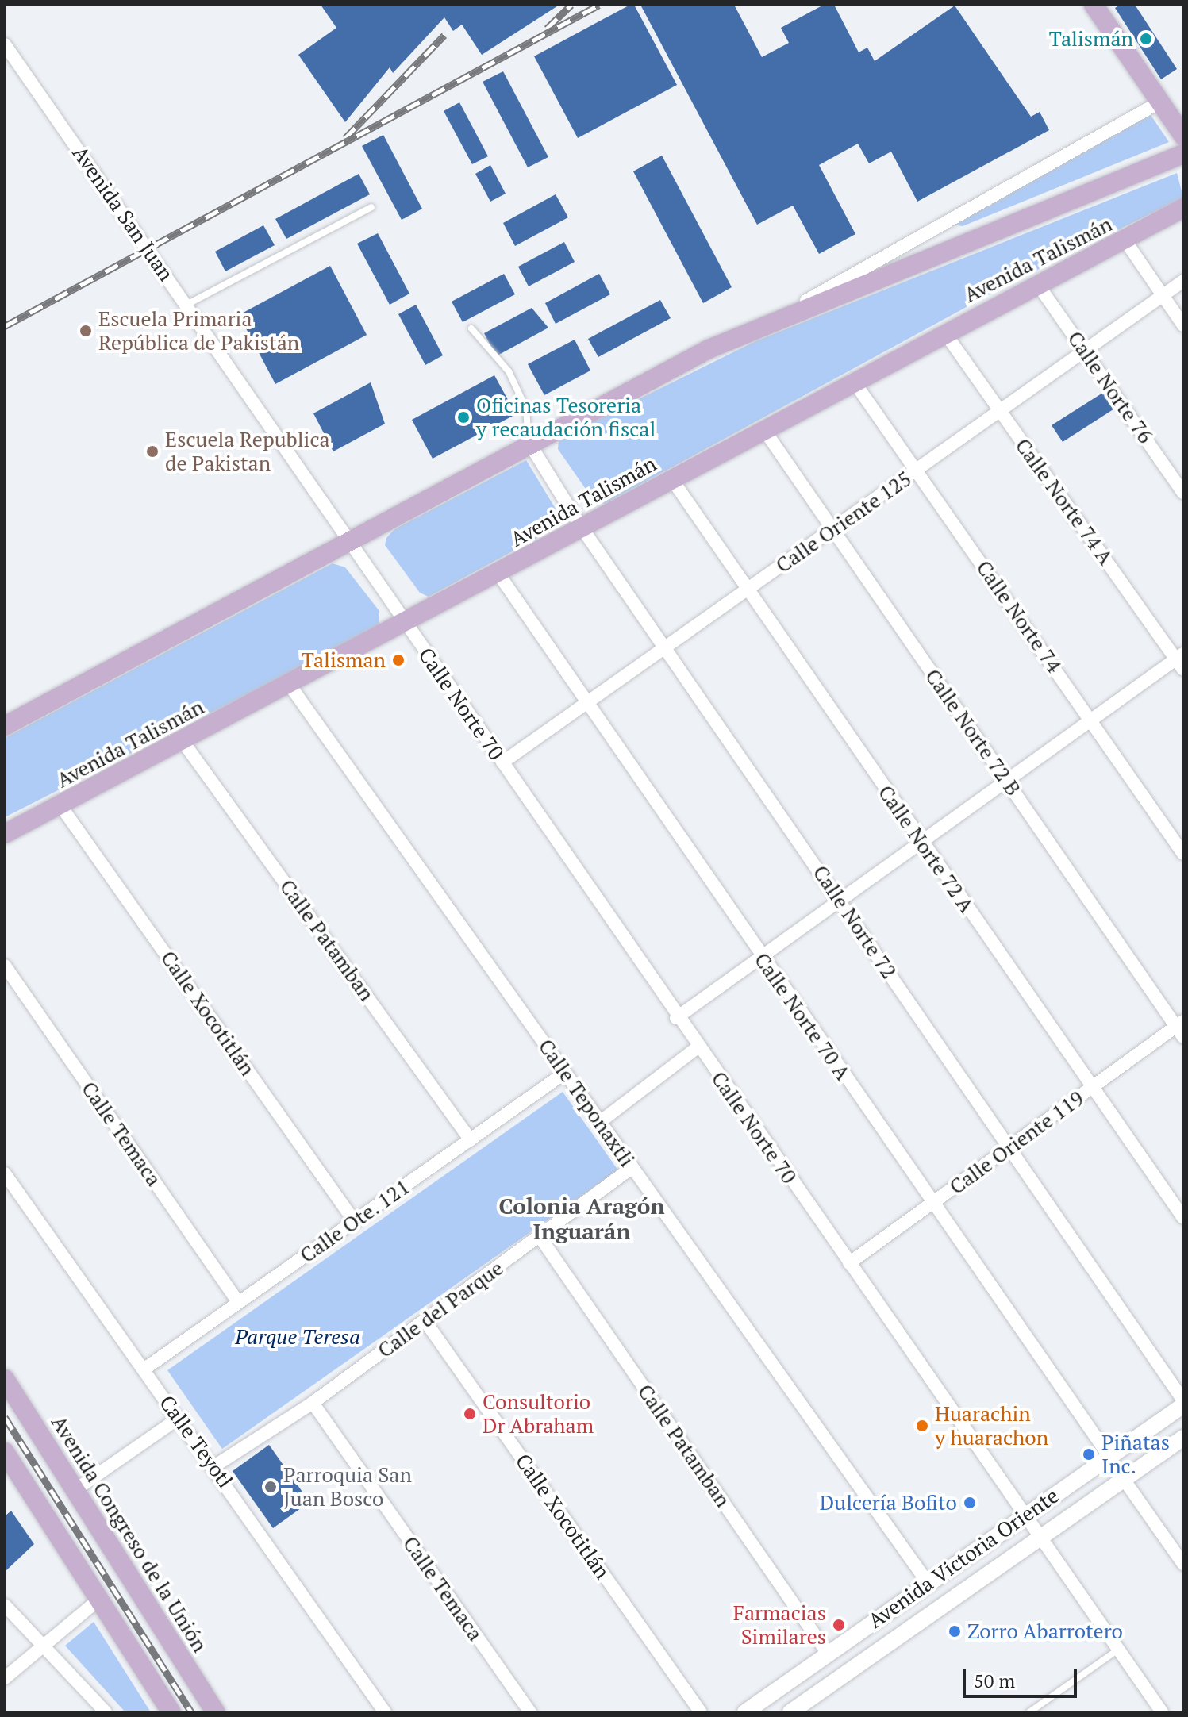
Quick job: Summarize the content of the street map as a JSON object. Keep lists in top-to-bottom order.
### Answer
{
  "streets": {
    "main road": ["Avenida Talismán", "Avenida Congreso de la Unión"],
    "street": [
      "Avenida San Juan",
      "Calle Norte 76",
      "Calle Norte 74 A",
      "Calle Oriente 125",
      "Calle Norte 74",
      "Calle Norte 70",
      "Calle Norte 72 B",
      "Calle Norte 72 A",
      "Calle Norte 72",
      "Calle Patamban",
      "Calle Xocotitlán",
      "Calle Norte 70 A",
      "Calle Teponaxtli",
      "Calle Temaca",
      "Calle Oriente 119",
      "Calle Ote. 121",
      "Calle del Parque",
      "Calle Teyotl",
      "Avenida Victoria Oriente"
    ]
  },
  "crossings": [
    ["Avenida San Juan", "Avenida Talismán"],
    ["Avenida San Juan", "Calle Norte 70"],
    ["Avenida Talismán", "Calle Norte 76"],
    ["Avenida Talismán", "Calle Norte 74 A"],
    ["Avenida Talismán", "Calle Norte 74"],
    ["Avenida Talismán", "Calle Norte 70"],
    ["Avenida Talismán", "Calle Norte 72 B"],
    ["Avenida Talismán", "Calle Norte 72 A"],
    ["Avenida Talismán", "Calle Norte 72"],
    ["Avenida Talismán", "Calle Patamban"],
    ["Avenida Talismán", "Calle Xocotitlán"],
    ["Avenida Talismán", "Calle Norte 70 A"],
    ["Avenida Talismán", "Calle Teponaxtli"],
    ["Calle Norte 76", "Calle Oriente 125"],
    ["Calle Norte 74 A", "Calle Oriente 125"],
    ["Calle Oriente 125", "Calle Norte 74"],
    ["Calle Oriente 125", "Calle Norte 70"],
    ["Calle Oriente 125", "Calle Norte 72 B"],
    ["Calle Oriente 125", "Calle Norte 72 A"],
    ["Calle Oriente 125", "Calle Norte 72"],
    ["Calle Oriente 125", "Calle Norte 70 A"],
    ["Calle Norte 70", "Calle Oriente 119"],
    ["Calle Norte 70", "Avenida Victoria Oriente"],
    ["Calle Norte 72 B", "Calle Oriente 119"],
    ["Calle Norte 72 A", "Calle Oriente 119"],
    ["Calle Norte 72", "Calle Oriente 119"],
    ["Calle Patamban", "Calle Ote. 121"],
    ["Calle Patamban", "Calle del Parque"],
    ["Calle Patamban", "Avenida Victoria Oriente"],
    ["Calle Xocotitlán", "Calle Ote. 121"],
    ["Calle Xocotitlán", "Calle del Parque"],
    ["Calle Norte 70 A", "Calle Oriente 119"],
    ["Calle Norte 70 A", "Avenida Victoria Oriente"],
    ["Calle Teponaxtli", "Calle Ote. 121"],
    ["Calle Teponaxtli", "Calle del Parque"],
    ["Calle Teponaxtli", "Avenida Victoria Oriente"],
    ["Calle Temaca", "Calle Ote. 121"],
    ["Calle Temaca", "Calle del Parque"],
    ["Calle Ote. 121", "Calle Teyotl"],
    ["Calle del Parque", "Calle Teyotl"]
  ],
  "districts": ["Colonia Aragón Inguarán"],
  "parks": ["Parque Teresa"],
  "places": [
    "Talismán",
    "Escuela Primaria República de Pakistán",
    "Oficinas Tesoreria y recaudación fiscal",
    "Escuela Republica de Pakistan",
    "Talisman",
    "Consultorio Dr Abraham",
    "Huarachin y huarachon",
    "Piñatas Inc.",
    "Parroquia San Juan Bosco",
    "Dulcería Bofito",
    "Farmacias Similares",
    "Zorro Abarrotero"
  ],
  "scale_bar": "50 m"
}
